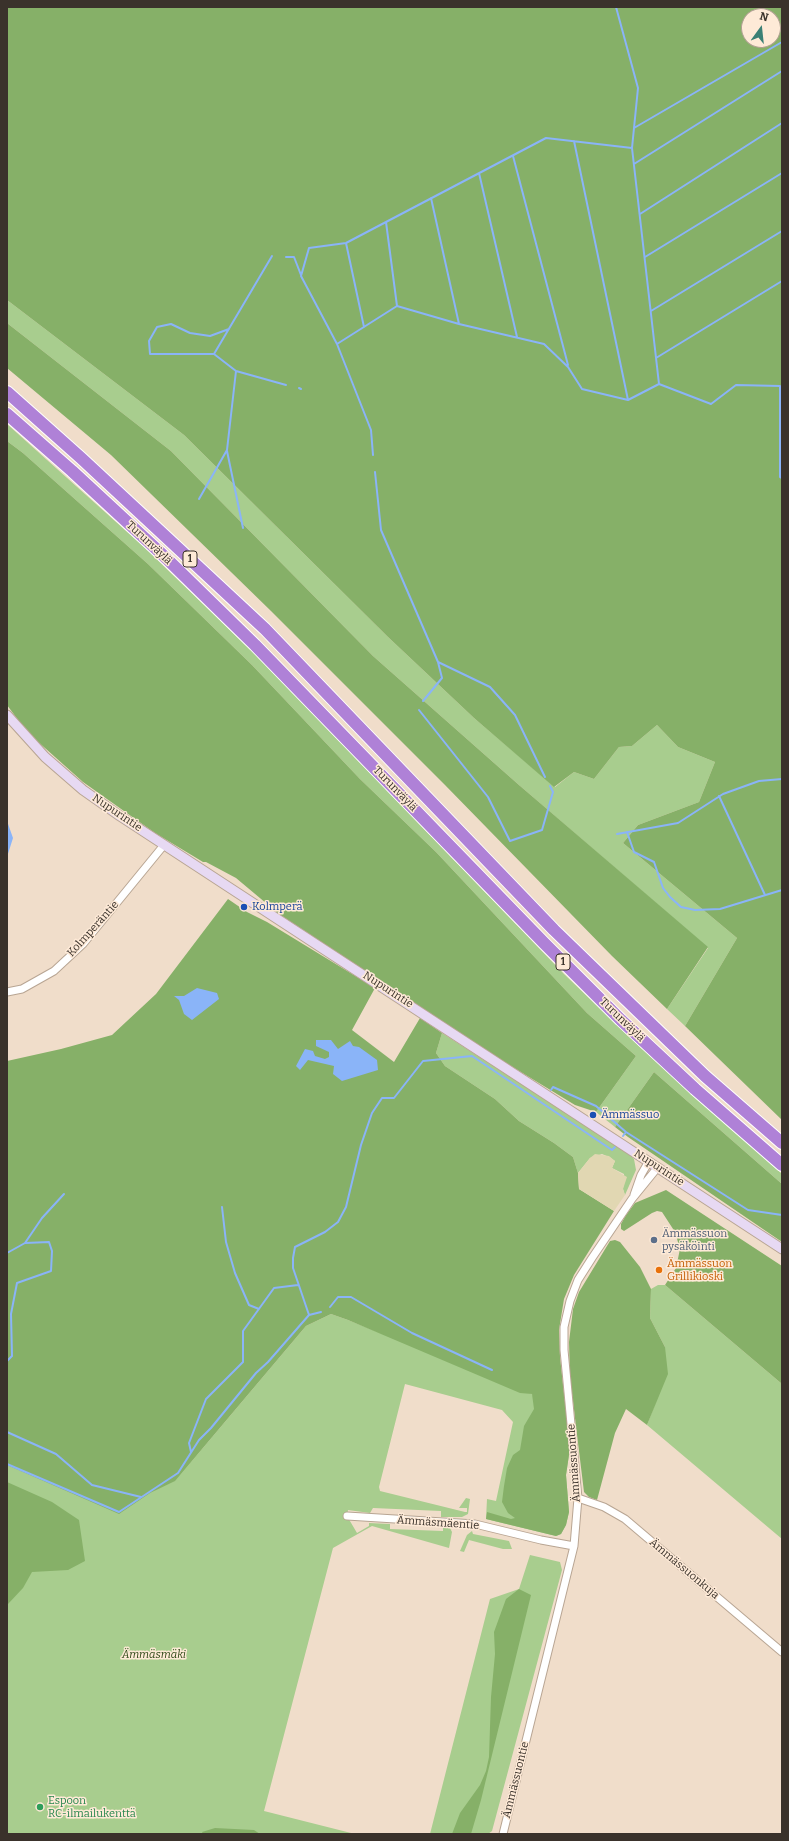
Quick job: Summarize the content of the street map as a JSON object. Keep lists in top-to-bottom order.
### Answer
{
  "streets": {
    "highway": ["Turunväylä", "1"],
    "main road": ["Nupurintie"],
    "street": [
      "Kolmperäntie",
      "Ämmässuontie",
      "Ämmäsmäentie",
      "Ämmässuonkuja"
    ]
  },
  "crossings": [
    ["Nupurintie", "Kolmperäntie"],
    ["Nupurintie", "Ämmässuontie"],
    ["Ämmässuontie", "Ämmäsmäentie"],
    ["Ämmässuontie", "Ämmässuonkuja"]
  ],
  "parks": ["Ämmäsmäki"],
  "places": [
    "Kolmperä",
    "Ämmässuo",
    "Ämmässuon pysäköinti",
    "Ämmässuon Grillikioski",
    "Espoon RC-ilmailukenttä"
  ],
  "north": "top"
}
